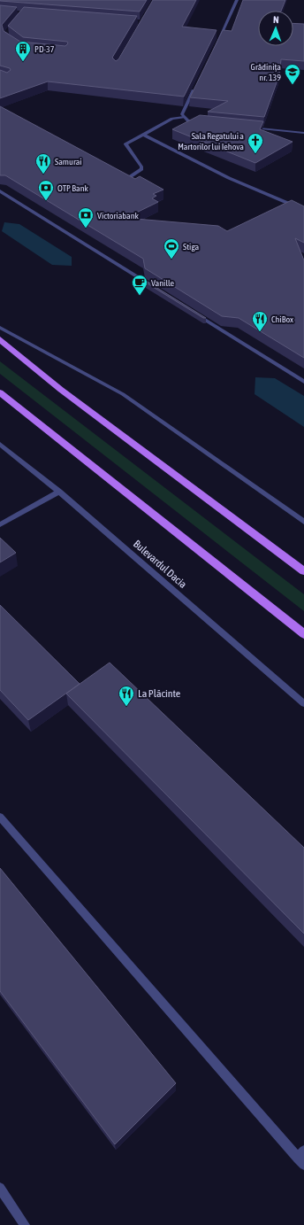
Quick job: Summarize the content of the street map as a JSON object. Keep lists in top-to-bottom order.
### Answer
{
  "streets": {
    "street": ["Bulevardul Dacia"]
  },
  "places": {
    "building": ["PD-37"],
    "school or university": ["Grădinița nr. 139"],
    "church": ["Sala Regatului a Martorilor lui Iehova"],
    "restaurant": ["Samurai", "ChiBox", "La Plăcinte"],
    "bank": ["OTP Bank", "Victoriabank"],
    "sports": ["Stiga"],
    "cafe": ["Vanille"]
  },
  "north": "top"
}
